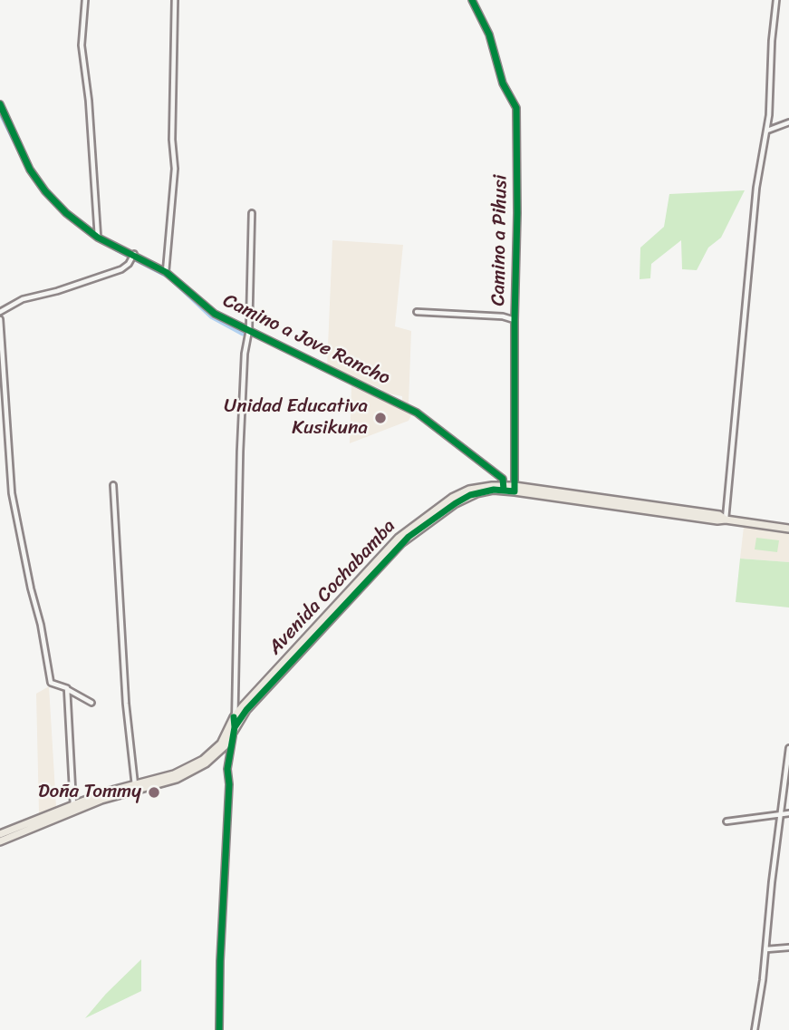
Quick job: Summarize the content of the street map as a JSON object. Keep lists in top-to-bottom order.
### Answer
{
  "streets": {
    "main road": ["Avenida Cochabamba"],
    "street": ["Camino a Pihusi", "Camino a Jove Rancho"]
  },
  "crossings": [
    ["Camino a Pihusi", "Avenida Cochabamba"],
    ["Camino a Jove Rancho", "Avenida Cochabamba"]
  ],
  "places": ["Unidad Educativa Kusikuna", "Doña Tommy"]
}
